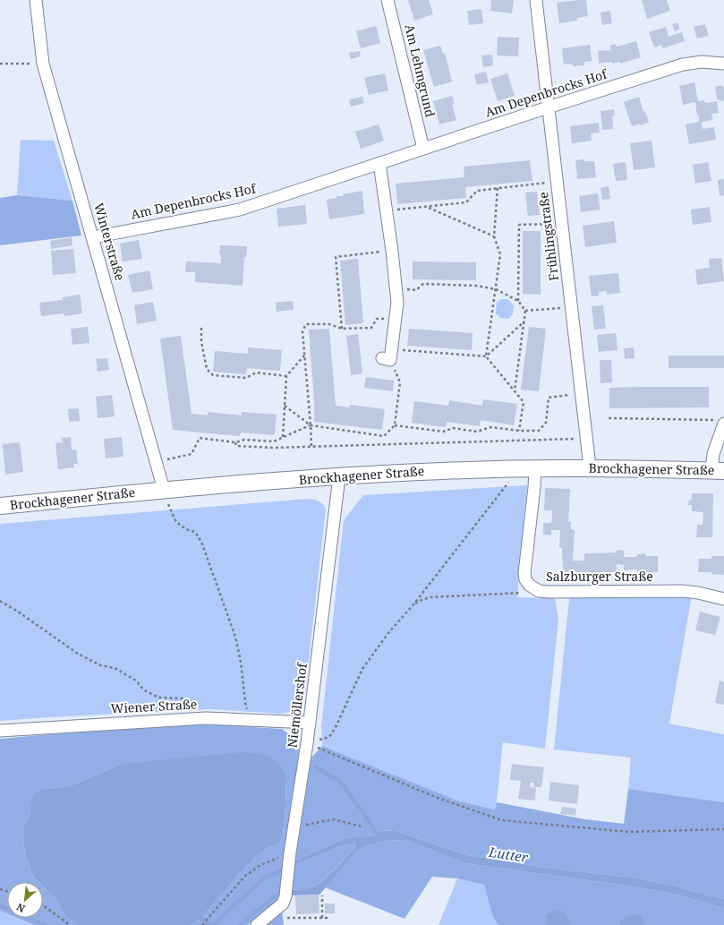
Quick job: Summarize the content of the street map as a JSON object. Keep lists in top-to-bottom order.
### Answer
{
  "streets": {
    "main road": ["Brockhagener Straße"],
    "street": [
      "Am Lehmgrund",
      "Am Depenbrocks Hof",
      "Frühlingstraße",
      "Winterstraße",
      "Salzburger Straße",
      "Niemöllershof",
      "Wiener Straße"
    ]
  },
  "crossings": [
    ["Am Lehmgrund", "Am Depenbrocks Hof"],
    ["Am Depenbrocks Hof", "Frühlingstraße"],
    ["Am Depenbrocks Hof", "Winterstraße"],
    ["Frühlingstraße", "Brockhagener Straße"],
    ["Winterstraße", "Brockhagener Straße"],
    ["Brockhagener Straße", "Salzburger Straße"],
    ["Brockhagener Straße", "Niemöllershof"],
    ["Niemöllershof", "Wiener Straße"]
  ],
  "water": ["Lutter"],
  "north": "bottom left"
}
